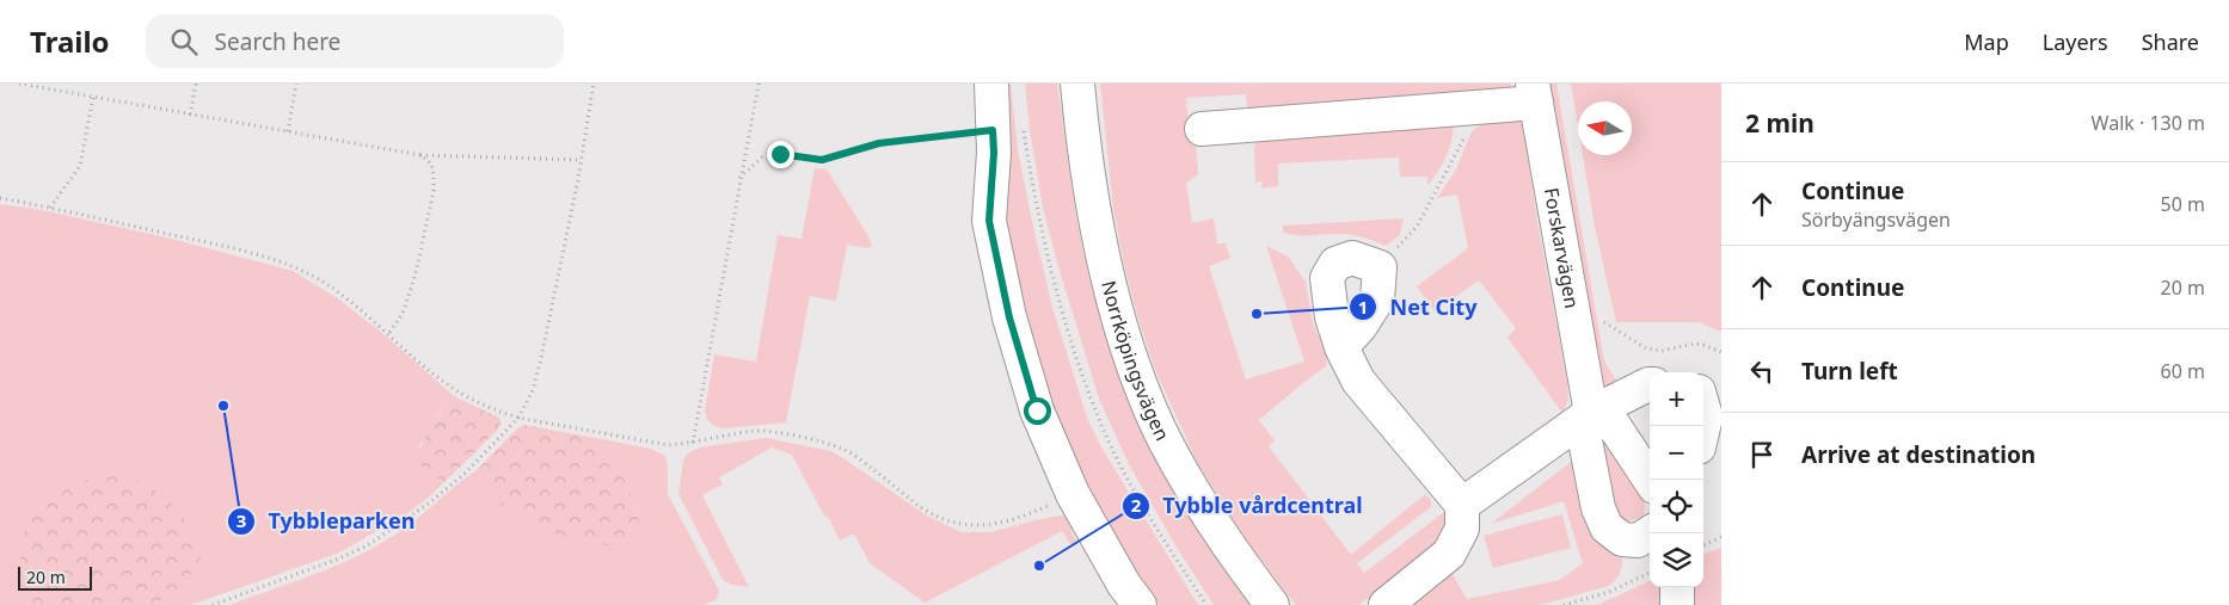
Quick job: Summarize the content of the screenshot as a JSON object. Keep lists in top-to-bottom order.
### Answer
{
  "streets": {
    "street": ["Forskarvägen", "Norrköpingsvägen"]
  },
  "places": ["Net City", "Tybbleparken", "Tybble vårdcentral"],
  "scale_bar": "20 m",
  "north": "left",
  "page": {
    "header": "Trailo",
    "search": "Search here",
    "nav": ["Map", "Layers", "Share"],
    "heading": ["2 min", "Walk · 130 m"],
    "list": [
      ["Continue", "Sörbyängsvägen", "50 m"],
      ["Continue", "20 m"],
      ["Turn left", "60 m"],
      "Arrive at destination"
    ],
    "map_buttons": ["+", "−"],
    "scale": "20 m"
  }
}
